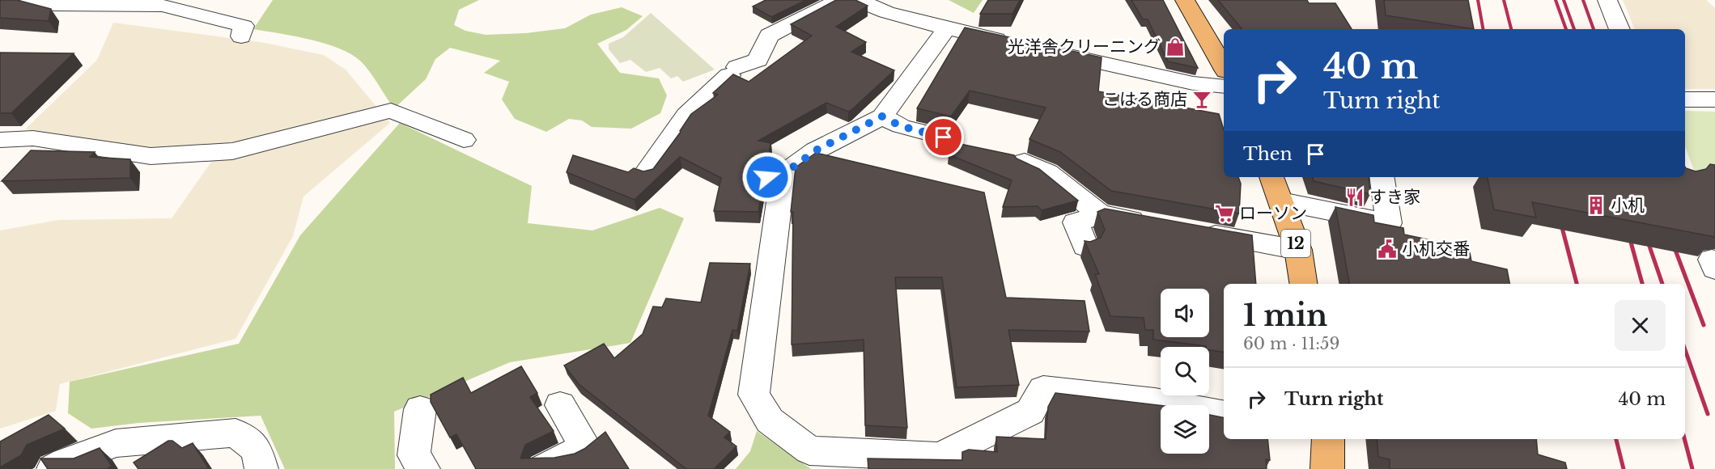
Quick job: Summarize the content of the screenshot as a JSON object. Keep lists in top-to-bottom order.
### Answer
{
  "streets": {
    "main road": ["12"]
  },
  "places": {
    "shop": ["光洋舎クリーニング"],
    "bar": ["こはる商店"],
    "restaurant": ["すき家"],
    "building": ["小机"],
    "supermarket": ["ローソン"],
    "public building": ["小机交番"]
  },
  "page": {
    "turn": ["40 m", "Turn right"],
    "then": "Then",
    "heading": ["1 min", "60 m · 11:59"],
    "list": [
      {
        "name": "Turn right",
        "value": "40 m"
      }
    ]
  }
}
